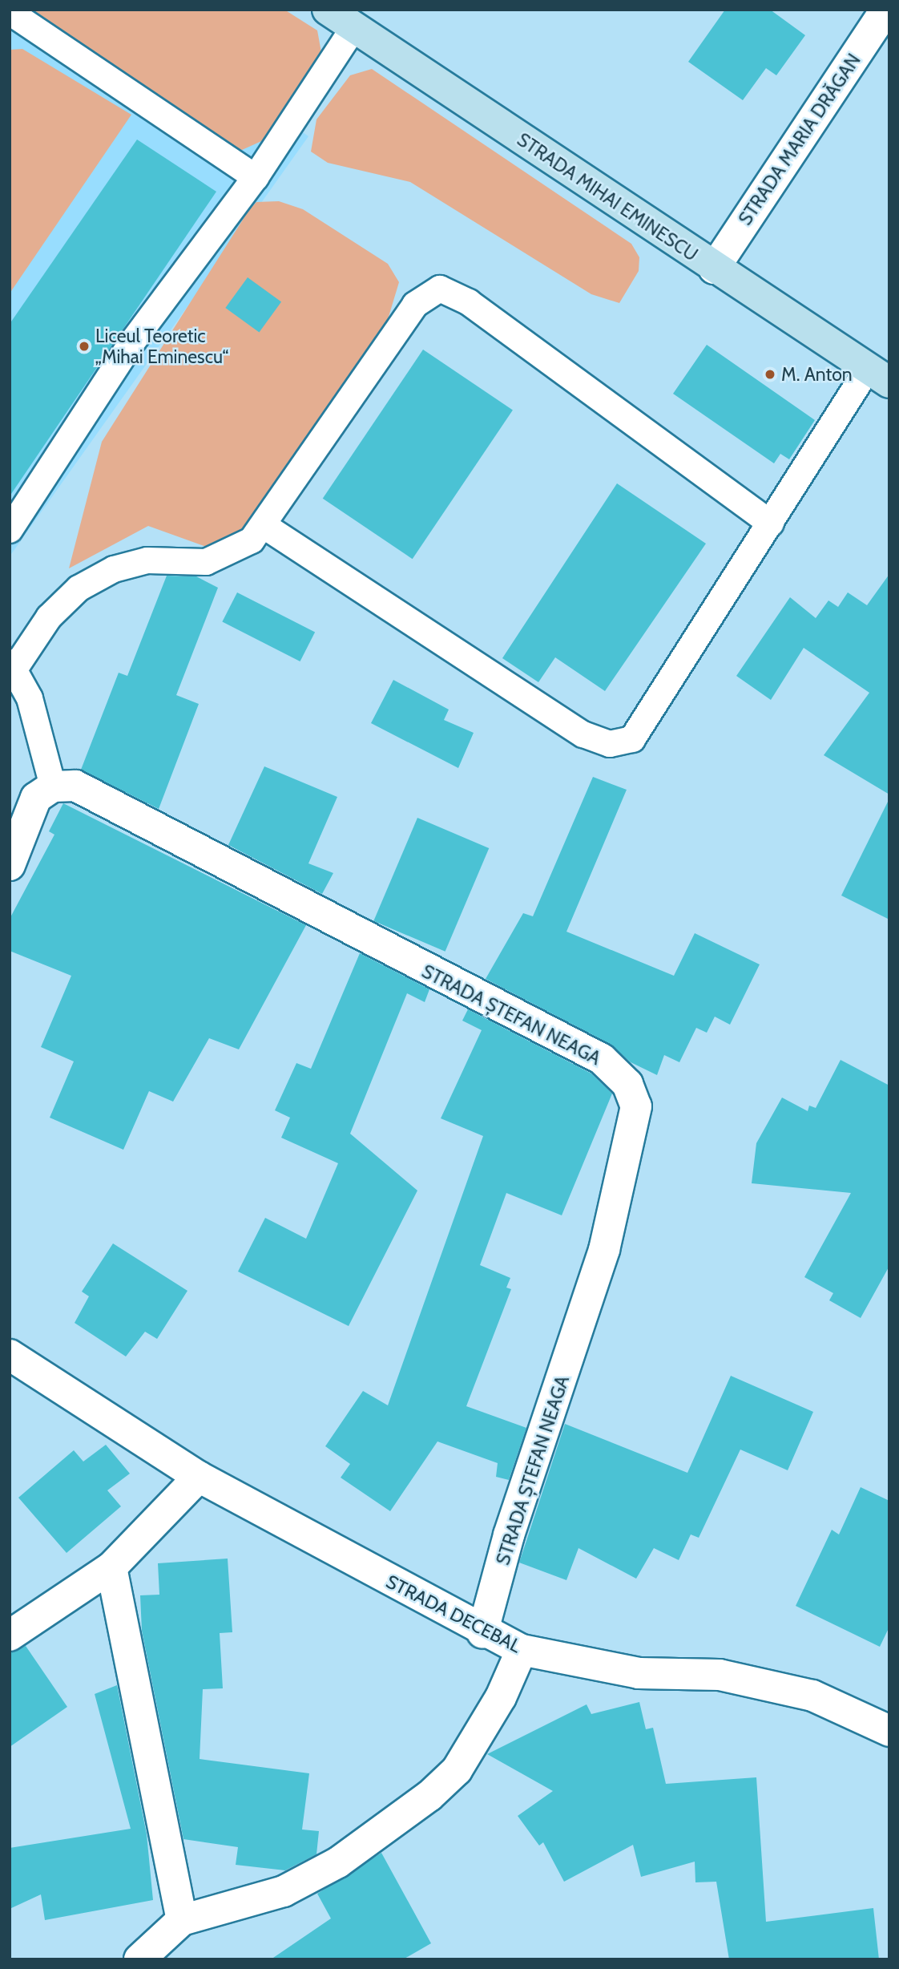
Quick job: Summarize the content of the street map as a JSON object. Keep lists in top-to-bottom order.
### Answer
{
  "streets": {
    "main road": ["STRADA MIHAI EMINESCU"],
    "street": ["STRADA MARIA DRĂGAN", "STRADA ȘTEFAN NEAGA", "STRADA DECEBAL"]
  },
  "crossings": [
    ["STRADA MARIA DRĂGAN", "STRADA MIHAI EMINESCU"],
    ["STRADA ȘTEFAN NEAGA", "STRADA DECEBAL"]
  ],
  "places": ["Liceul Teoretic „Mihai Eminescu“", "M. Anton"]
}
